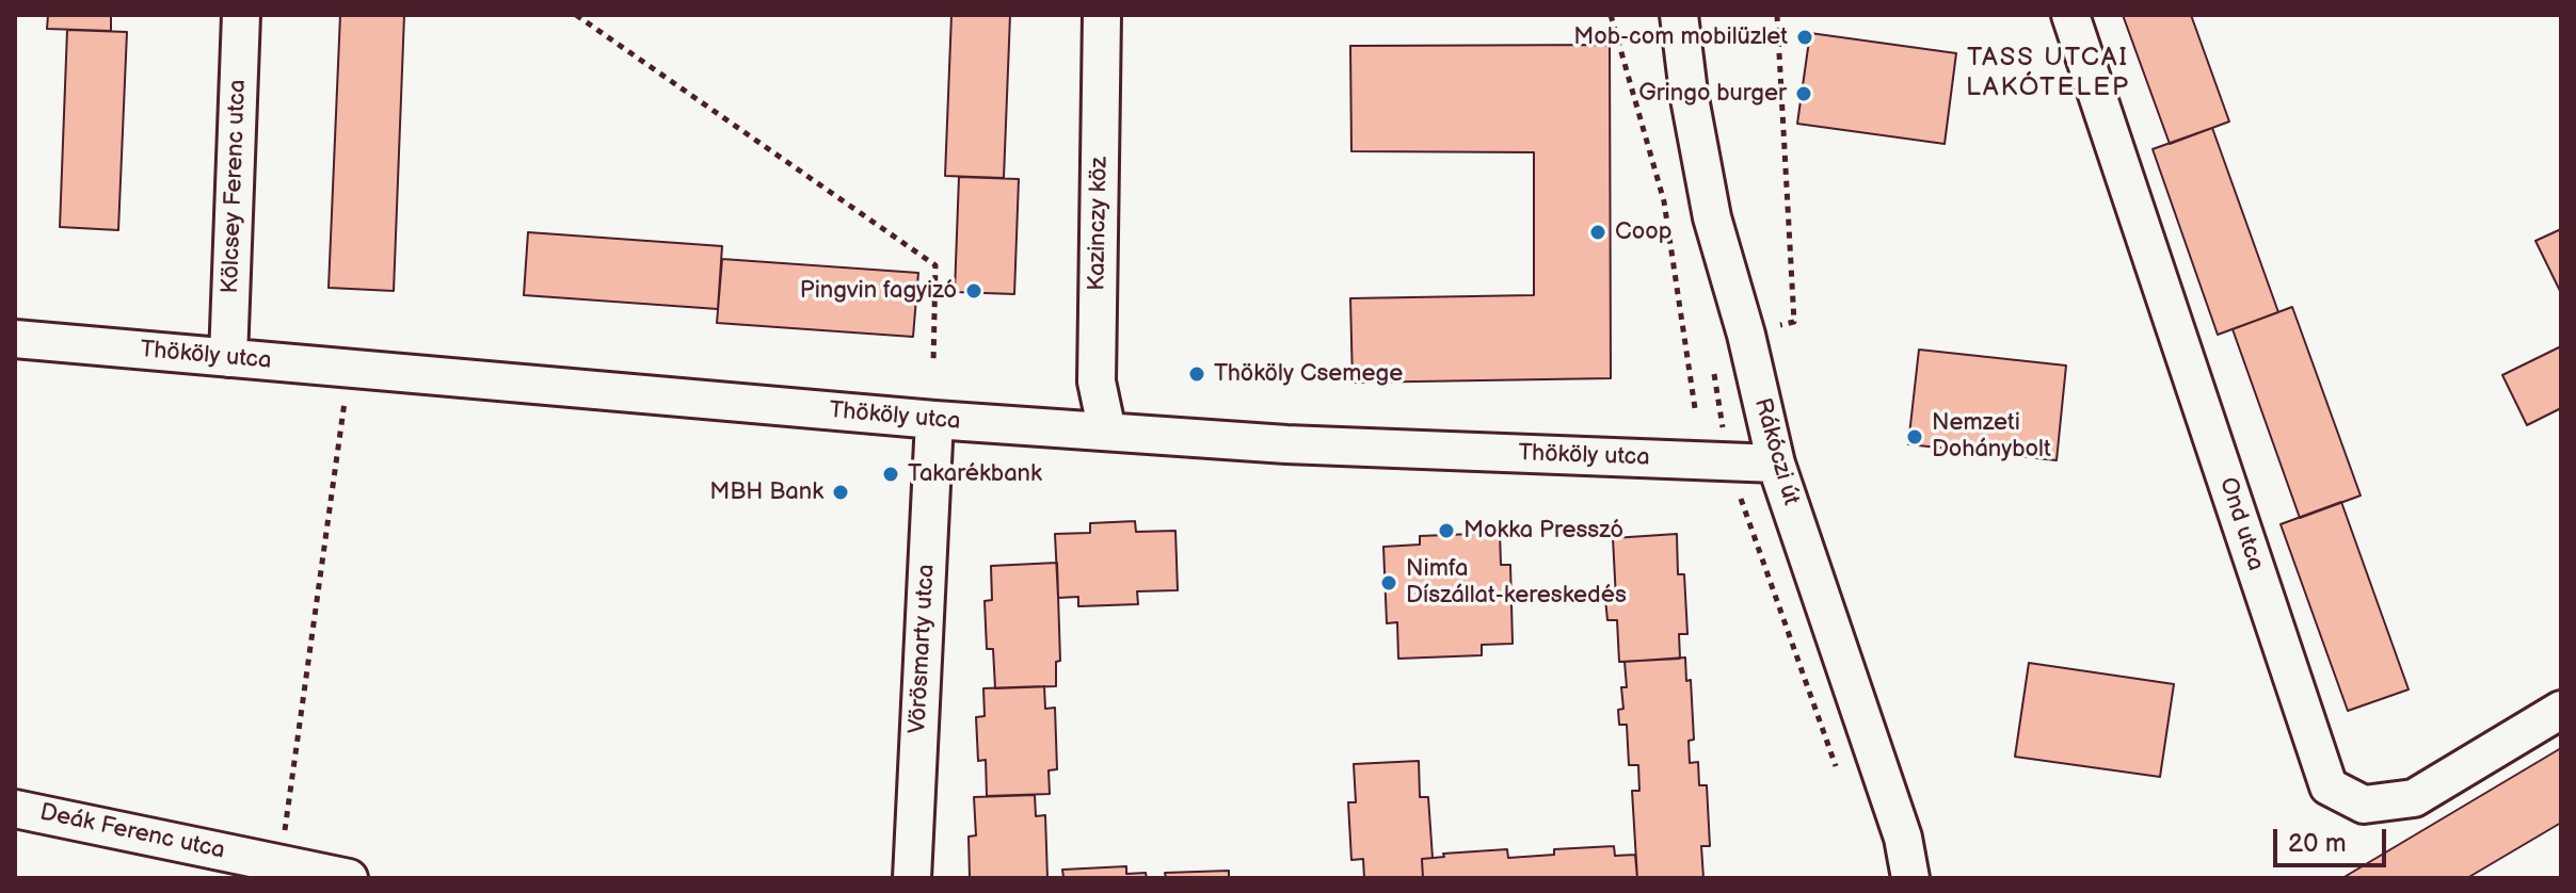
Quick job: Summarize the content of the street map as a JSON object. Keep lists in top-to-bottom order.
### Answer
{
  "streets": {
    "street": [
      "Kölcsey Ferenc utca",
      "Kazinczy köz",
      "Thököly utca",
      "Rákóczi út",
      "Ond utca",
      "Vörösmarty utca",
      "Deák Ferenc utca"
    ]
  },
  "crossings": [
    ["Kölcsey Ferenc utca", "Thököly utca"],
    ["Kazinczy köz", "Thököly utca"],
    ["Thököly utca", "Rákóczi út"],
    ["Thököly utca", "Vörösmarty utca"]
  ],
  "districts": ["TASS UTCAI LAKÓTELEP"],
  "places": [
    "Mob-com mobilüzlet",
    "Gringo burger",
    "Coop",
    "Pingvin fagyizó",
    "Thököly Csemege",
    "Nemzeti Dohánybolt",
    "Takarékbank",
    "MBH Bank",
    "Mokka Presszó",
    "Nimfa Díszállat-kereskedés"
  ],
  "scale_bar": "20 m"
}
